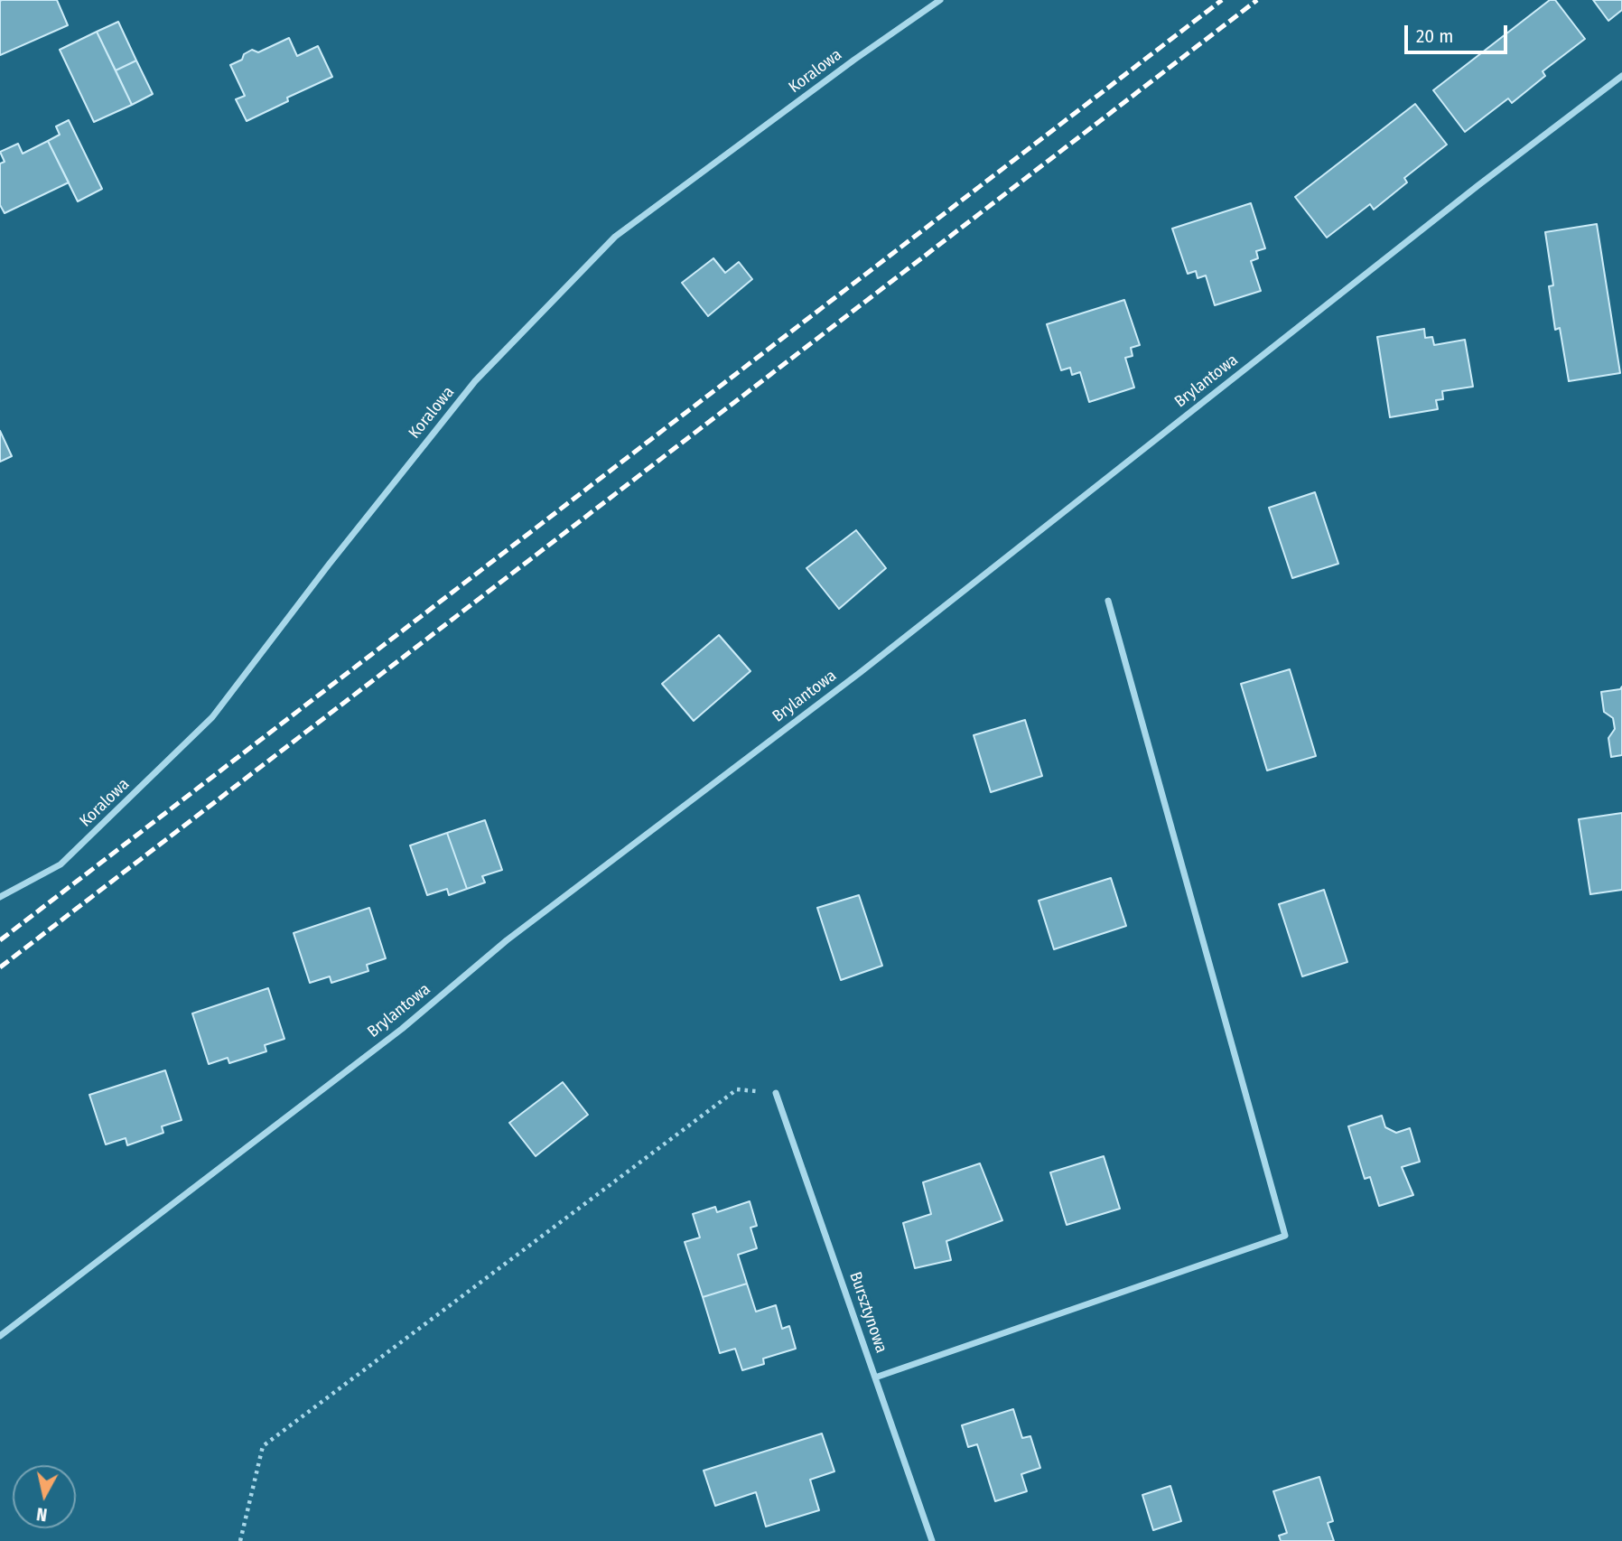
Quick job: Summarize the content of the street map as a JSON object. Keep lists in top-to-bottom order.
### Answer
{
  "streets": {
    "street": ["Koralowa", "Brylantowa", "Bursztynowa"]
  },
  "scale_bar": "20 m",
  "north": "bottom"
}
